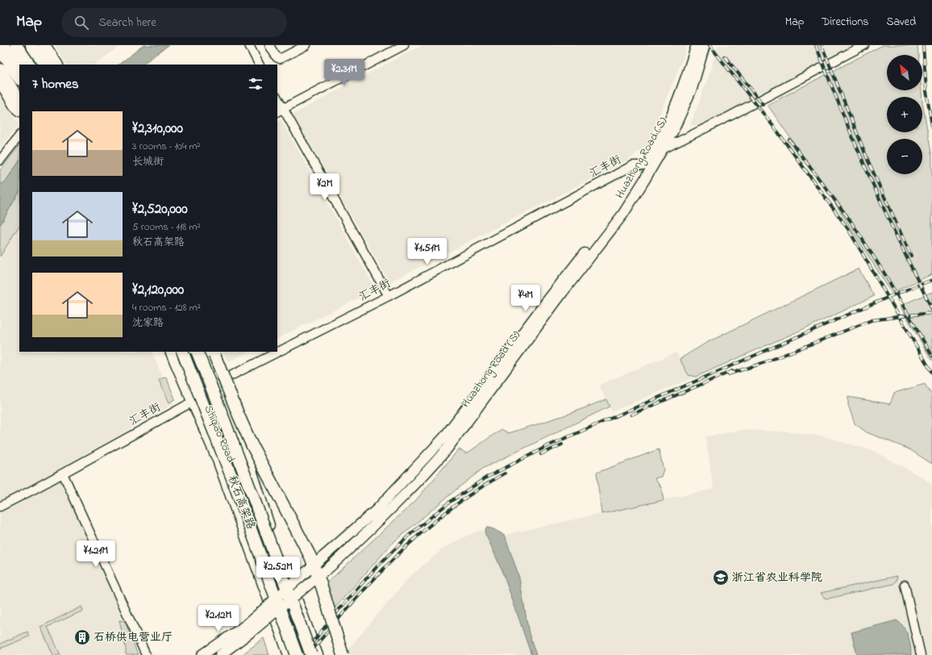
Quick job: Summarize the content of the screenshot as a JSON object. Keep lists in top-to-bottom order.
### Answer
{
  "streets": {
    "highway": ["秋石高架路"],
    "main road": ["Huazhong Road (S)", "Shiqiao Road"],
    "street": ["汇丰街"]
  },
  "crossings": [
    ["Huazhong Road (S)", "汇丰街"],
    ["汇丰街", "Shiqiao Road"]
  ],
  "places": {
    "school or university": ["浙江省农业科学院"],
    "building": ["石桥供电营业厅"]
  },
  "north": "top left",
  "page": {
    "header": "Map",
    "search": "Search here",
    "nav": ["Map", "Directions", "Saved"],
    "map_buttons": ["+", "−"],
    "price": [
      "¥2.31M",
      "¥2M",
      "¥1.51M",
      "¥4M",
      "¥1.21M",
      "¥2.52M",
      "¥2.12M"
    ],
    "heading": "7 homes",
    "list": [
      {
        "name": "¥2,310,000",
        "note": "3 rooms · 104 m² · 长城街"
      },
      {
        "name": "¥2,520,000",
        "note": "5 rooms · 118 m² · 秋石高架路"
      },
      {
        "name": "¥2,120,000",
        "note": "4 rooms · 128 m² · 沈家路"
      }
    ]
  }
}
